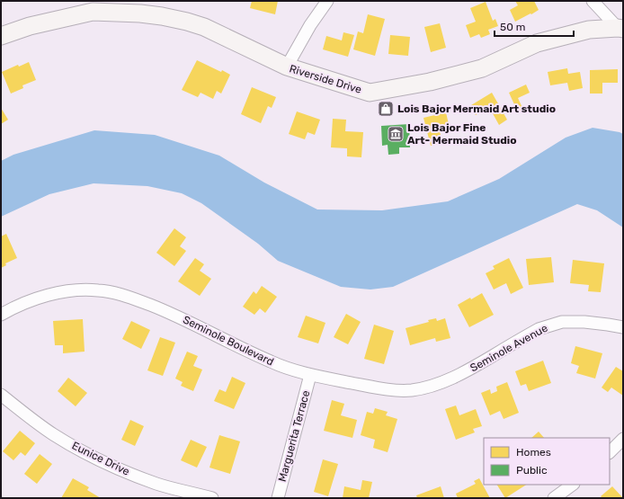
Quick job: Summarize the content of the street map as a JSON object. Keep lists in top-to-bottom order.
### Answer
{
  "streets": {
    "street": [
      "Riverside Drive",
      "Seminole Boulevard",
      "Seminole Avenue",
      "Marguerita Terrace",
      "Eunice Drive"
    ]
  },
  "crossings": [
    ["Seminole Boulevard", "Seminole Avenue"],
    ["Seminole Boulevard", "Marguerita Terrace"]
  ],
  "places": {
    "shop": ["Lois Bajor Mermaid Art studio"],
    "museum": ["Lois Bajor Fine Art- Mermaid Studio"]
  },
  "legend": ["Homes", "Public"],
  "scale_bar": "50 m"
}
